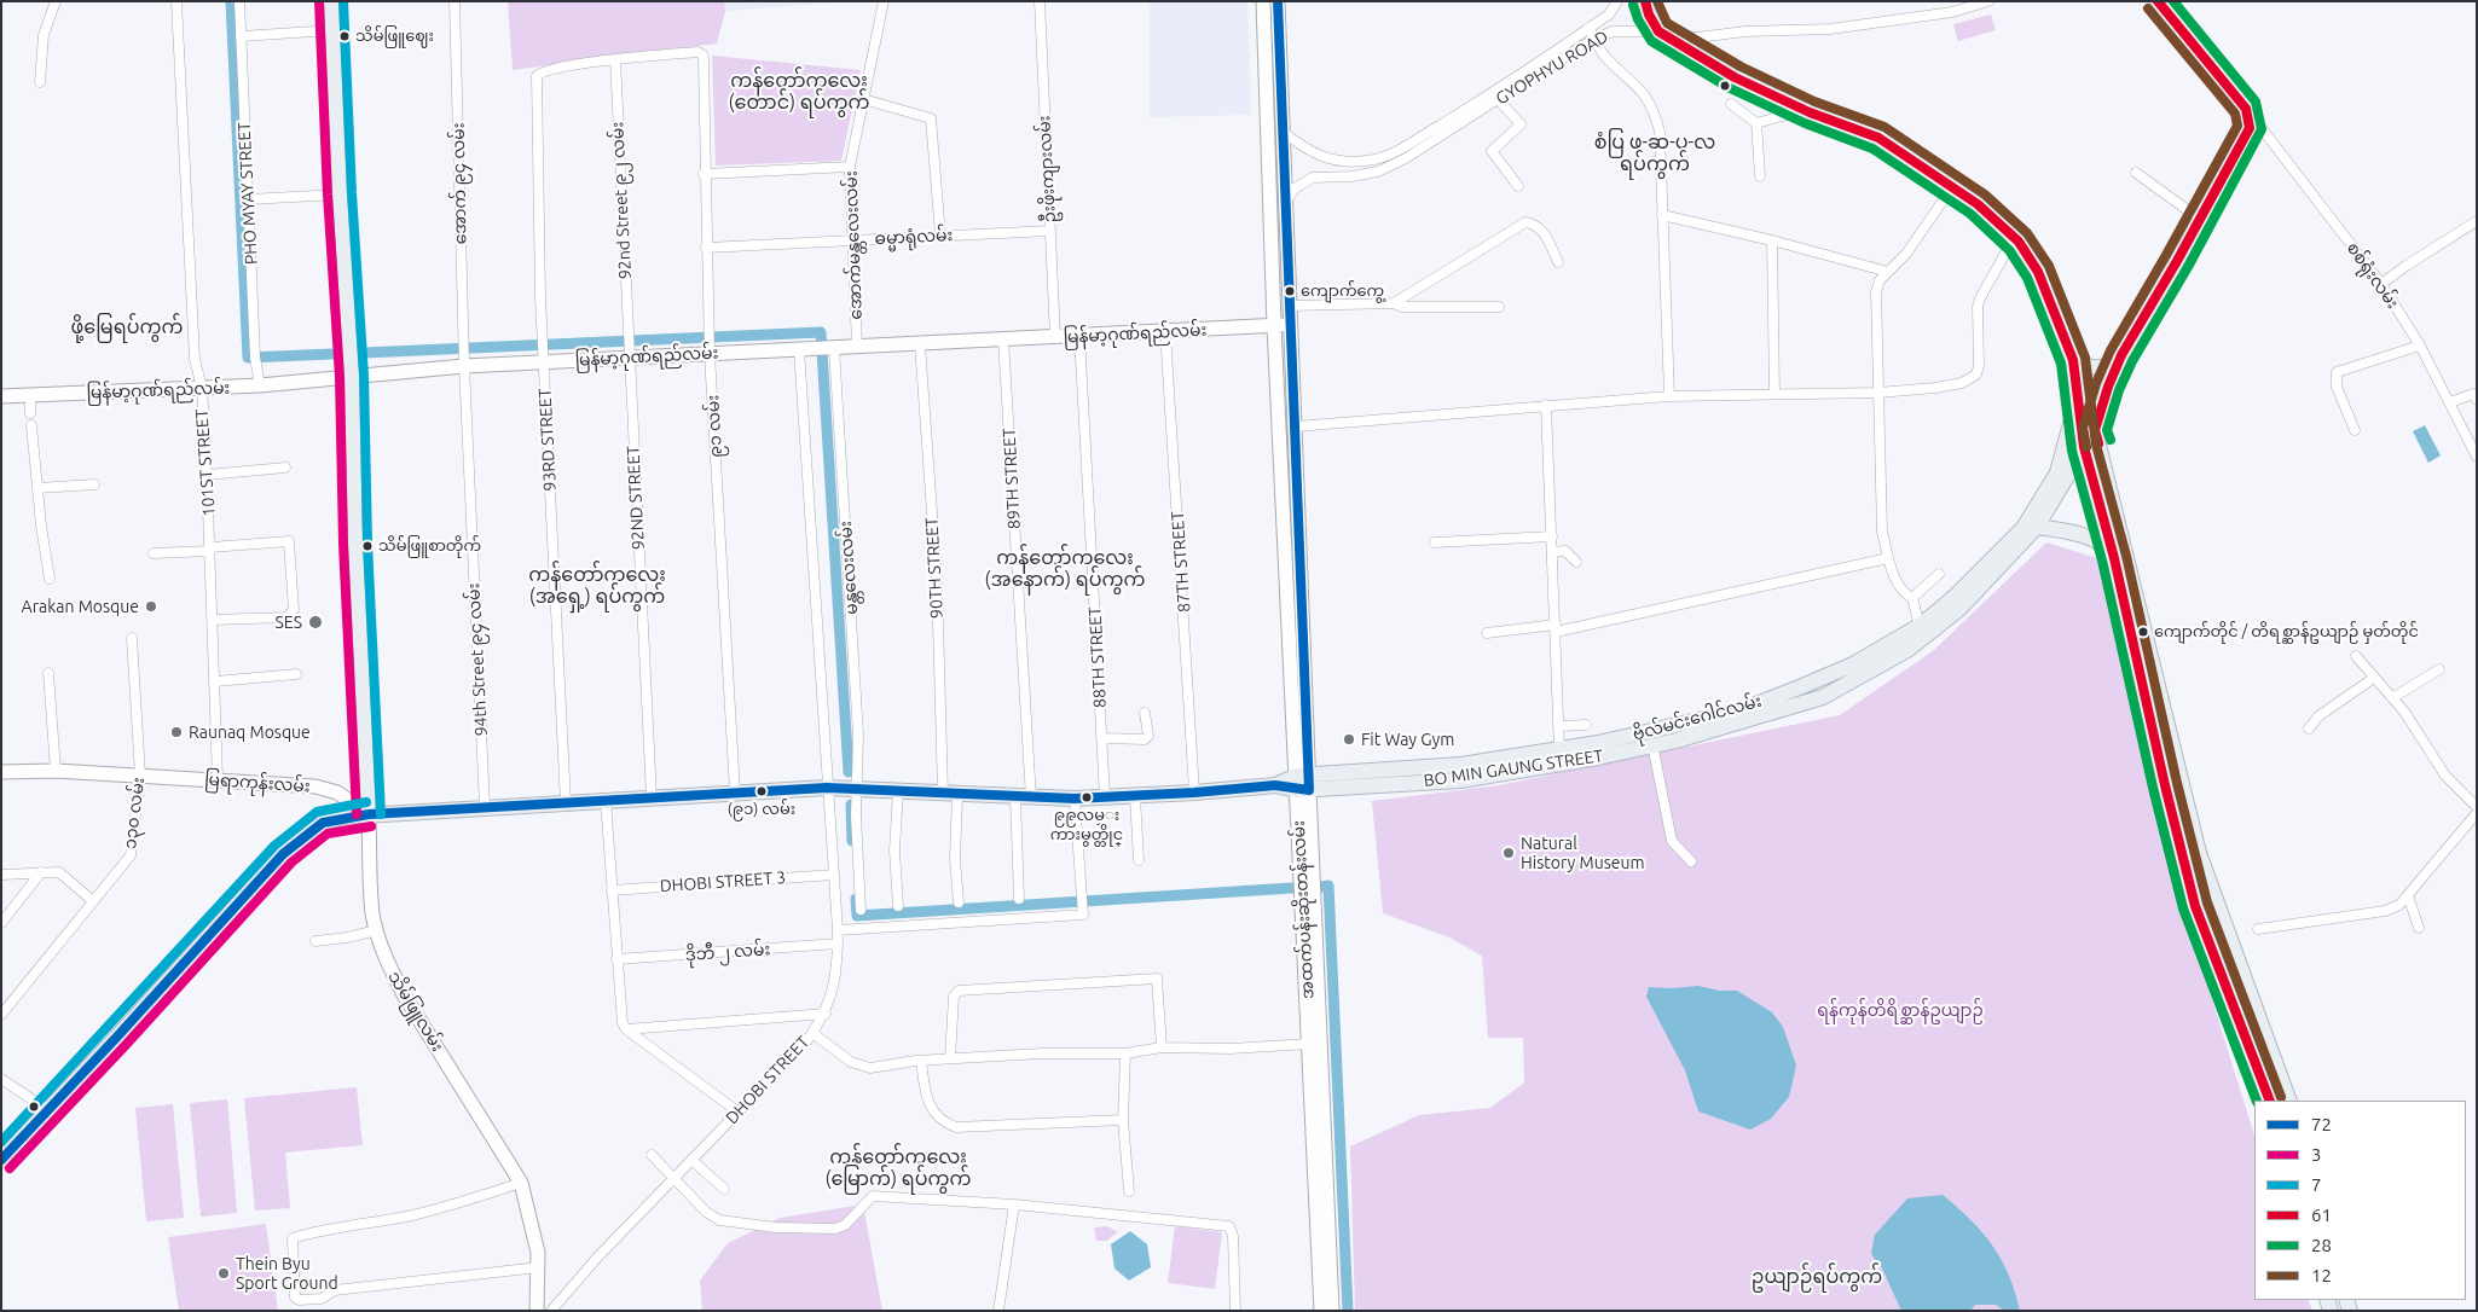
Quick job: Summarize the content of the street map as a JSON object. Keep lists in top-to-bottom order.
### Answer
{
  "streets": {
    "main road": [
      "မြန်မာ့ဂုဏ်ရည်လမ်း",
      "ဗိုလ်မင်းဂေါင်လမ်း",
      "BO MIN GAUNG STREET",
      "မြရာကုန်းလမ်း",
      "အထက်ပန်းဆိုးတန်းလမ်း",
      "သိမ်ဖြူလမ်း"
    ],
    "street": [
      "GYOPHYU ROAD",
      "ဦးဖိုးကျားလမ်း",
      "အောက် ၉၄ လမ်း",
      "PHO MYAY STREET",
      "92nd Street ၉၂ လမ်း",
      "ဓမ္မာရုံလမ်း",
      "အောက်မန္တလေးလမ်း",
      "စစ်ရုံးလမ်း",
      "၉၁ လမ်း",
      "93RD STREET",
      "101ST STREET",
      "89TH STREET",
      "92ND STREET",
      "87TH STREET",
      "မန္တလေးလမ်း",
      "90TH STREET",
      "88TH STREET",
      "94th Street ၉၄ လမ်း",
      "၁၃၀ လမ်း",
      "DHOBI STREET 3",
      "ဒိုဘီ ၂ လမ်း",
      "DHOBI STREET"
    ]
  },
  "crossings": [
    ["GYOPHYU ROAD", "အထက်ပန်းဆိုးတန်းလမ်း"],
    ["ဦးဖိုးကျားလမ်း", "ဓမ္မာရုံလမ်း"],
    ["ဦးဖိုးကျားလမ်း", "မြန်မာ့ဂုဏ်ရည်လမ်း"],
    ["အောက် ၉၄ လမ်း", "မြန်မာ့ဂုဏ်ရည်လမ်း"],
    ["အောက် ၉၄ လမ်း", "94th Street ၉၄ လမ်း"],
    ["PHO MYAY STREET", "မြန်မာ့ဂုဏ်ရည်လမ်း"],
    ["92nd Street ၉၂ လမ်း", "၉၁ လမ်း"],
    ["92nd Street ၉၂ လမ်း", "93RD STREET"],
    ["92nd Street ၉၂ လမ်း", "92ND STREET"],
    ["ဓမ္မာရုံလမ်း", "အောက်မန္တလေးလမ်း"],
    ["ဓမ္မာရုံလမ်း", "၉၁ လမ်း"],
    ["အောက်မန္တလေးလမ်း", "မြန်မာ့ဂုဏ်ရည်လမ်း"],
    ["စစ်ရုံးလမ်း", "ဗိုလ်မင်းဂေါင်လမ်း"],
    ["မြန်မာ့ဂုဏ်ရည်လမ်း", "၉၁ လမ်း"],
    ["မြန်မာ့ဂုဏ်ရည်လမ်း", "93RD STREET"],
    ["မြန်မာ့ဂုဏ်ရည်လမ်း", "101ST STREET"],
    ["မြန်မာ့ဂုဏ်ရည်လမ်း", "89TH STREET"],
    ["မြန်မာ့ဂုဏ်ရည်လမ်း", "92ND STREET"],
    ["မြန်မာ့ဂုဏ်ရည်လမ်း", "87TH STREET"],
    ["မြန်မာ့ဂုဏ်ရည်လမ်း", "မန္တလေးလမ်း"],
    ["မြန်မာ့ဂုဏ်ရည်လမ်း", "90TH STREET"],
    ["မြန်မာ့ဂုဏ်ရည်လမ်း", "88TH STREET"],
    ["မြန်မာ့ဂုဏ်ရည်လမ်း", "94th Street ၉၄ လမ်း"],
    ["မြန်မာ့ဂုဏ်ရည်လမ်း", "အထက်ပန်းဆိုးတန်းလမ်း"],
    ["မြန်မာ့ဂုဏ်ရည်လမ်း", "သိမ်ဖြူလမ်း"],
    ["၉၁ လမ်း", "93RD STREET"],
    ["101ST STREET", "မြရာကုန်းလမ်း"],
    ["မန္တလေးလမ်း", "DHOBI STREET"],
    ["ဗိုလ်မင်းဂေါင်လမ်း", "BO MIN GAUNG STREET"],
    ["ဗိုလ်မင်းဂေါင်လမ်း", "အထက်ပန်းဆိုးတန်းလမ်း"],
    ["BO MIN GAUNG STREET", "အထက်ပန်းဆိုးတန်းလမ်း"],
    ["မြရာကုန်းလမ်း", "၁၃၀ လမ်း"],
    ["မြရာကုန်းလမ်း", "သိမ်ဖြူလမ်း"],
    ["DHOBI STREET 3", "DHOBI STREET"],
    ["ဒိုဘီ ၂ လမ်း", "DHOBI STREET"]
  ],
  "districts": [
    "ကန်တော်ကလေး (တောင်) ရပ်ကွက်",
    "စံပြ ဖ-ဆ-ပ-လ ရပ်ကွက်",
    "ဖို့မြေရပ်ကွက်",
    "ကန်တော်ကလေး (အနောက်) ရပ်ကွက်",
    "ကန်တော်ကလေး (အရှေ့) ရပ်ကွက်",
    "ကန်တော်ကလေး (မြောက်) ရပ်ကွက်",
    "ဥယျာဉ်ရပ်ကွက်"
  ],
  "parks": ["ရန်ကုန်တိရိစ္ဆာန်ဥယျာဉ်"],
  "places": [
    "သိမ်ဖြူဈေး",
    "ကျောက်ကွေ့",
    "သိမ်ဖြူစာတိုက်",
    "Arakan Mosque",
    "SES",
    "ကျောက်တိုင် / တိရစ္ဆာန်ဥယျာဉ် မှတ်တိုင်",
    "Raunaq Mosque",
    "Fit Way Gym",
    "(၉၁) လမ်း",
    "၉၉လမ္း ကားမွတ္တိုင္",
    "Natural History Museum",
    "Thein Byu Sport Ground"
  ],
  "lines": [
    "transit line 72",
    "transit line 3",
    "transit line 7",
    "transit line 61",
    "transit line 28",
    "transit line 12"
  ],
  "legend": [
    "72",
    "3",
    "7",
    "61",
    "28",
    "12"
  ]
}
